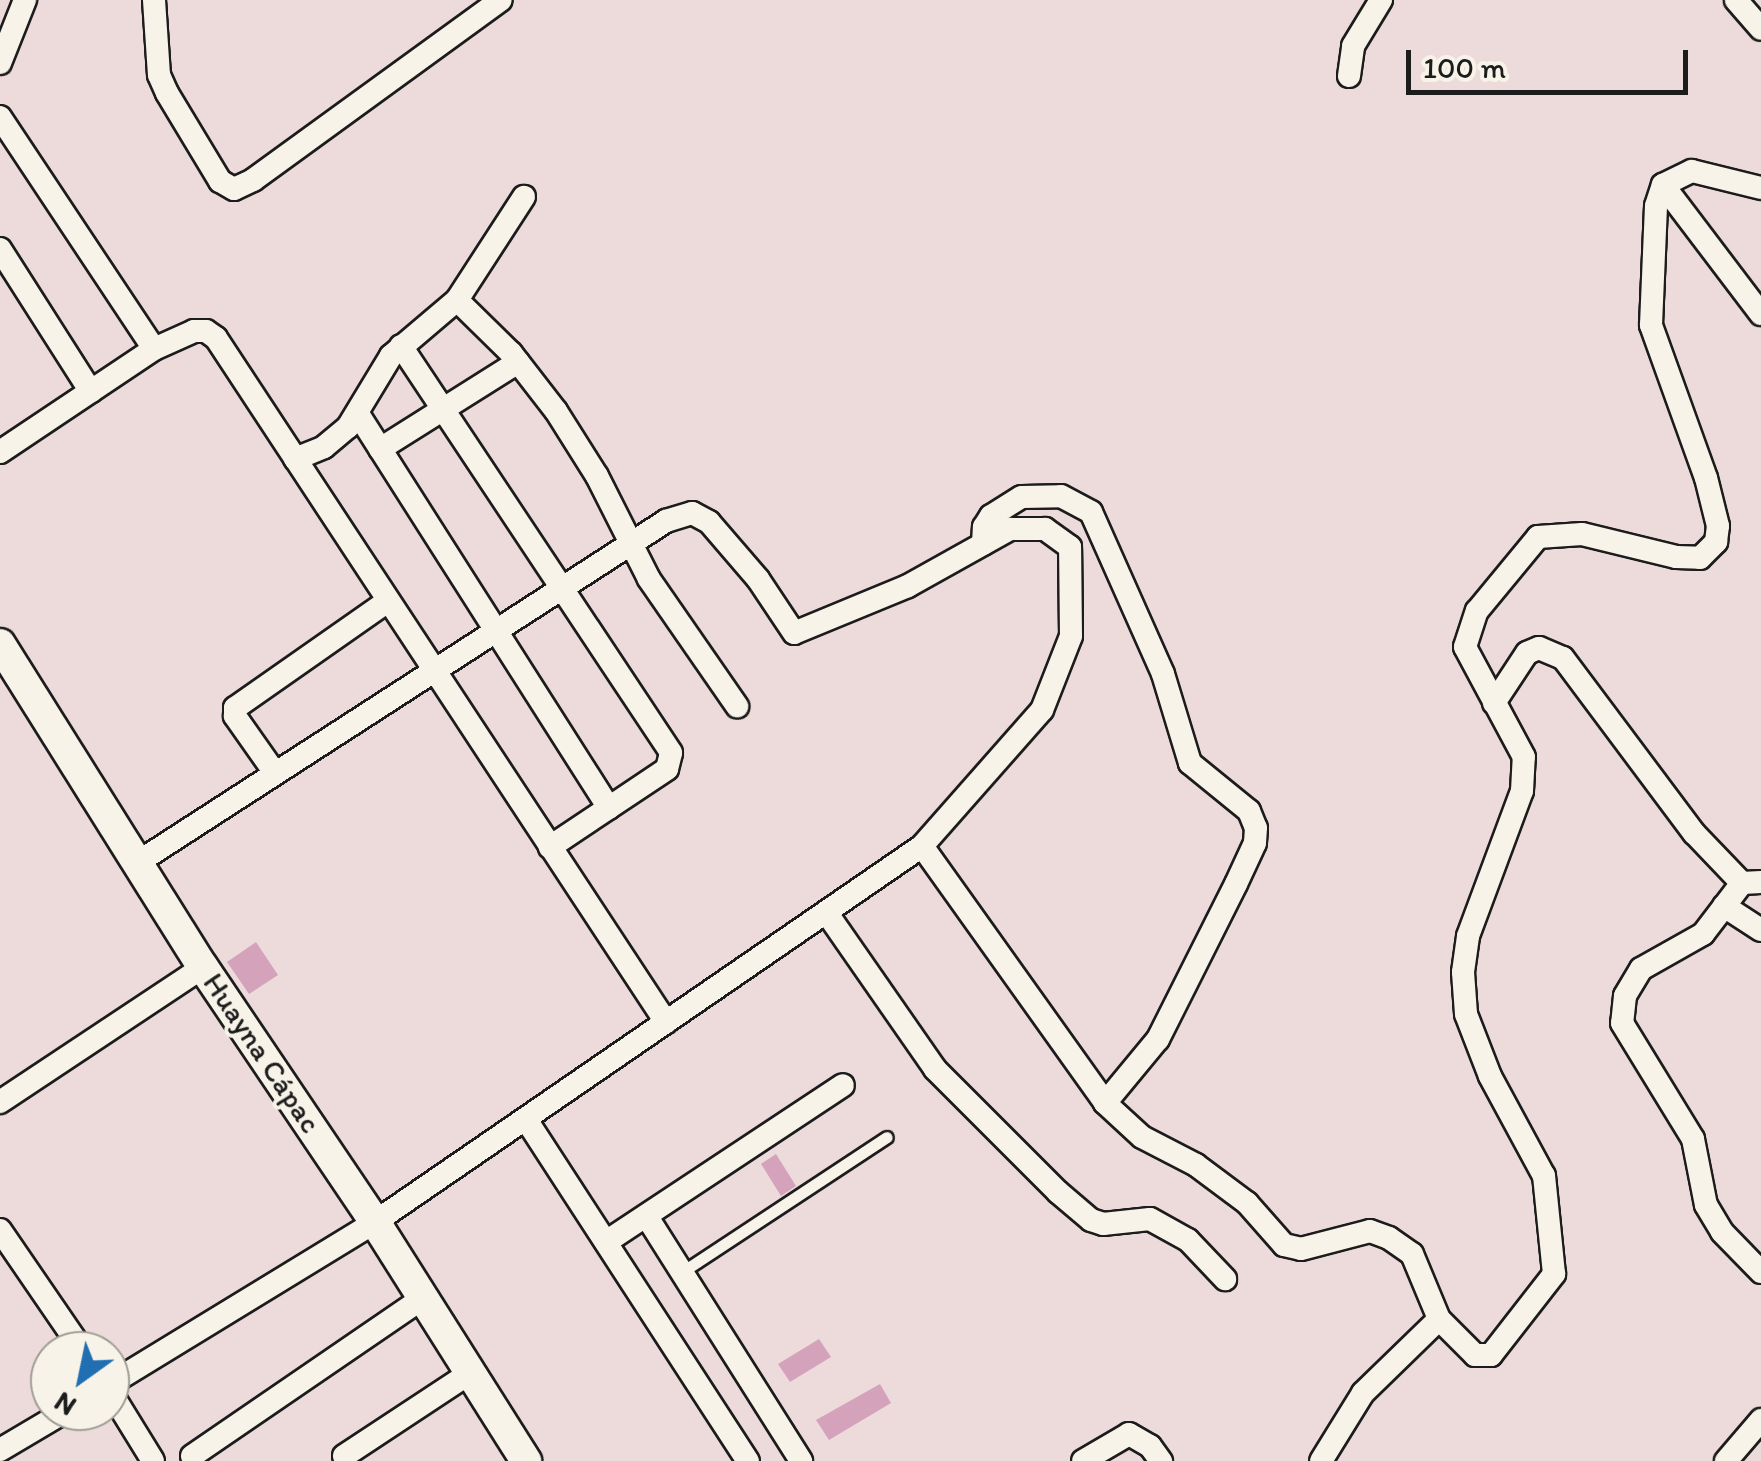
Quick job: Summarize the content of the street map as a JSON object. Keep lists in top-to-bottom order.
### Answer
{
  "streets": {
    "street": ["Huayna Cápac"]
  },
  "scale_bar": "100 m",
  "north": "bottom left"
}
